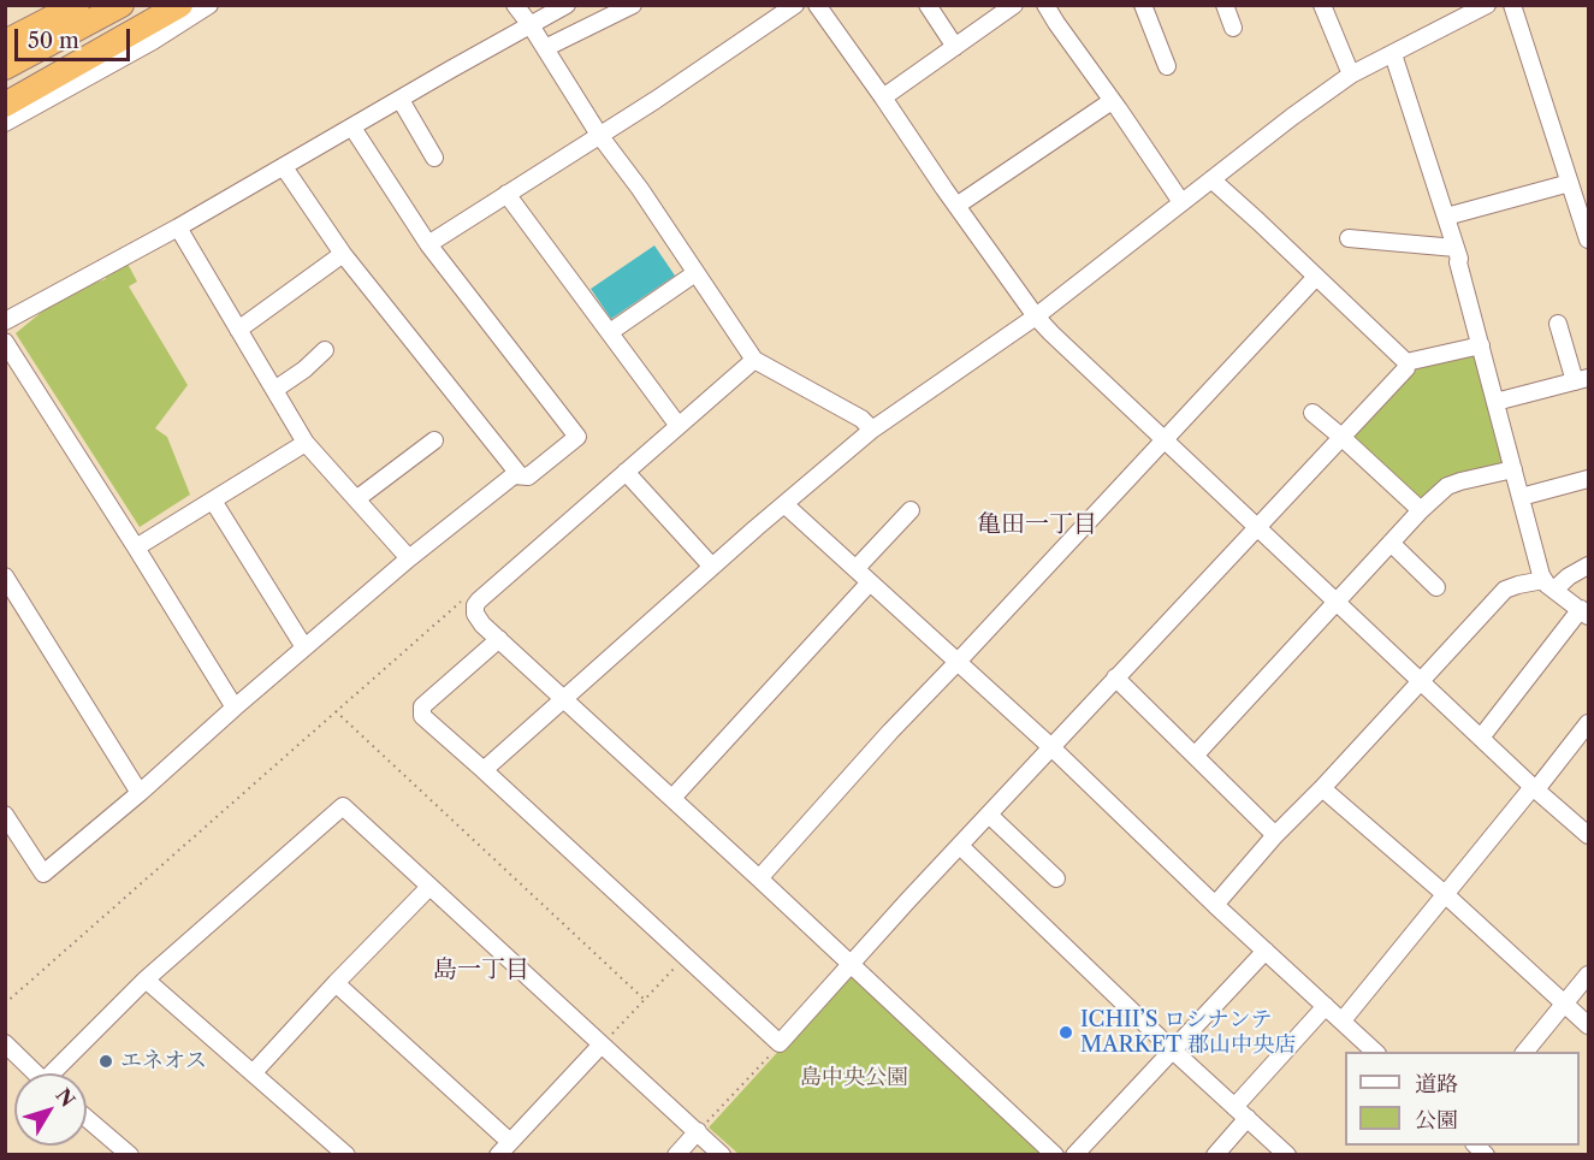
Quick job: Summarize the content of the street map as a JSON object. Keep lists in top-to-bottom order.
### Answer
{
  "districts": ["亀田一丁目", "島一丁目"],
  "parks": ["島中央公園"],
  "places": ["ICHII’S ロシナンテ MARKET 郡山中央店", "エネオス"],
  "legend": ["道路", "公園"],
  "scale_bar": "50 m",
  "north": "top right"
}
